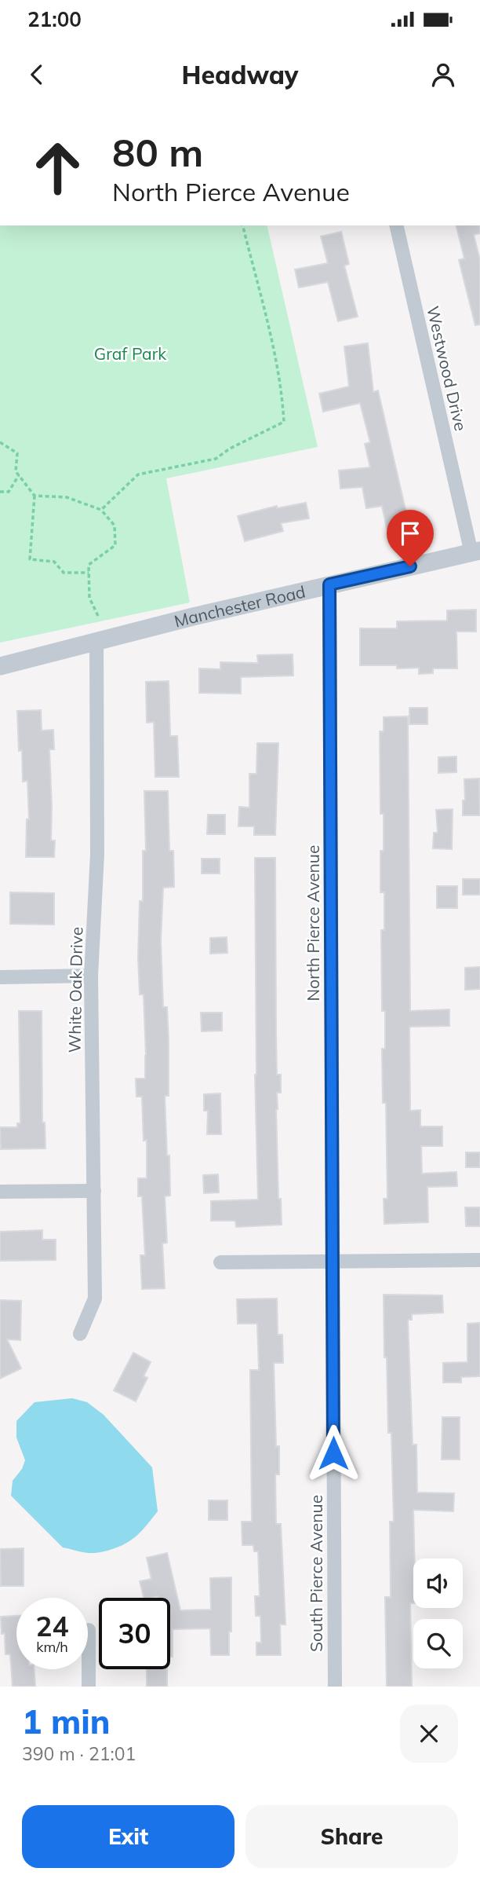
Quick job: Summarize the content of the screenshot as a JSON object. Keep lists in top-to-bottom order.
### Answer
{
  "streets": {
    "street": [
      "Westwood Drive",
      "Manchester Road",
      "North Pierce Avenue",
      "White Oak Drive",
      "South Pierce Avenue"
    ]
  },
  "crossings": [
    ["Westwood Drive", "Manchester Road"],
    ["Manchester Road", "North Pierce Avenue"],
    ["Manchester Road", "White Oak Drive"],
    ["North Pierce Avenue", "South Pierce Avenue"]
  ],
  "parks": ["Graf Park"],
  "page": {
    "status": "21:00",
    "header": "Headway",
    "turn": ["80 m", "North Pierce Avenue"],
    "speed": "24 km/h",
    "limit": "30",
    "heading": ["1 min", "390 m · 21:01"],
    "buttons": ["Exit", "Share"]
  }
}
